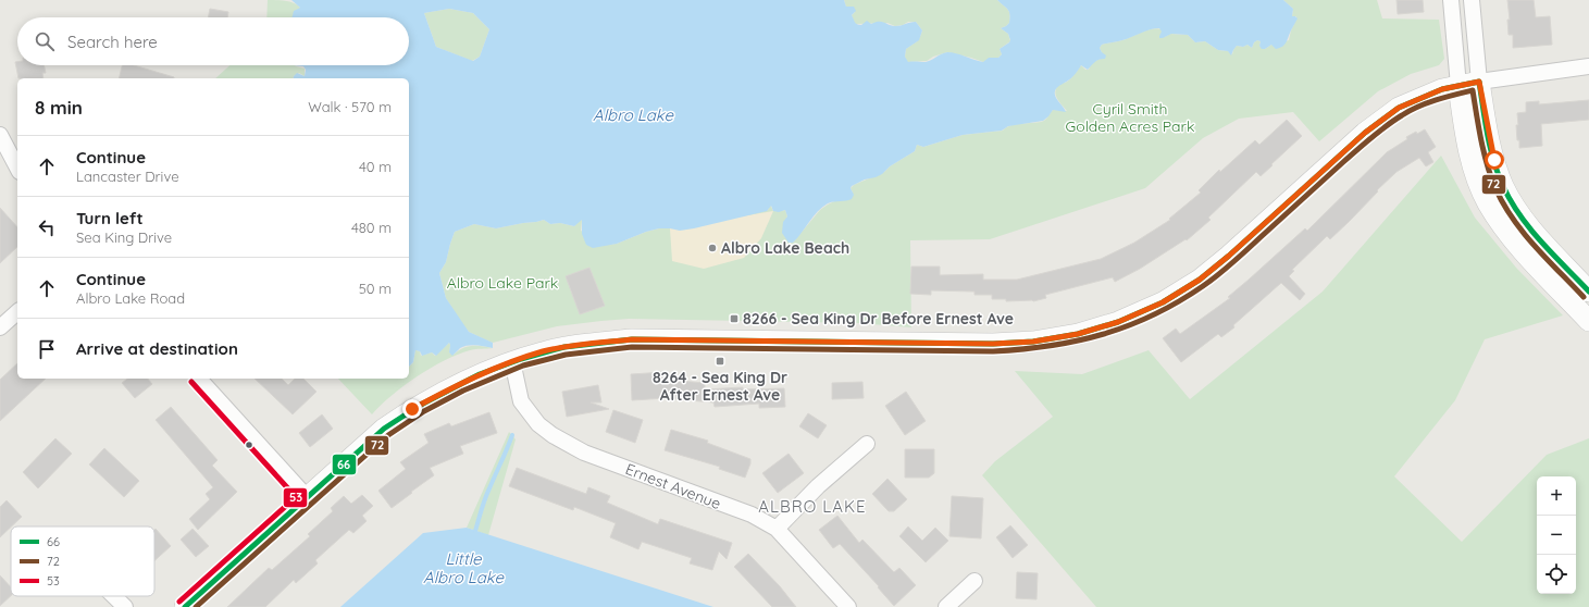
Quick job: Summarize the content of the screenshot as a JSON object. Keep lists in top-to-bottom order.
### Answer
{
  "streets": {
    "street": ["Ernest Avenue"]
  },
  "districts": ["ALBRO LAKE"],
  "water": ["Albro Lake", "Little Albro Lake"],
  "parks": ["Cyril Smith Golden Acres Park", "Albro Lake Park"],
  "places": {
    "other": ["Albro Lake Beach"],
    "transit": ["8266 - Sea King Dr Before Ernest Ave", "8264 - Sea King Dr After Ernest Ave"]
  },
  "lines": ["transit line 66", "transit line 72", "transit line 53"],
  "legend": ["66", "72", "53"],
  "page": {
    "search": "Search here",
    "heading": ["8 min", "Walk · 570 m"],
    "list": [
      ["Continue", "Lancaster Drive", "40 m"],
      ["Turn left", "Sea King Drive", "480 m"],
      ["Continue", "Albro Lake Road", "50 m"],
      "Arrive at destination"
    ],
    "map_buttons": ["+", "−"]
  }
}
